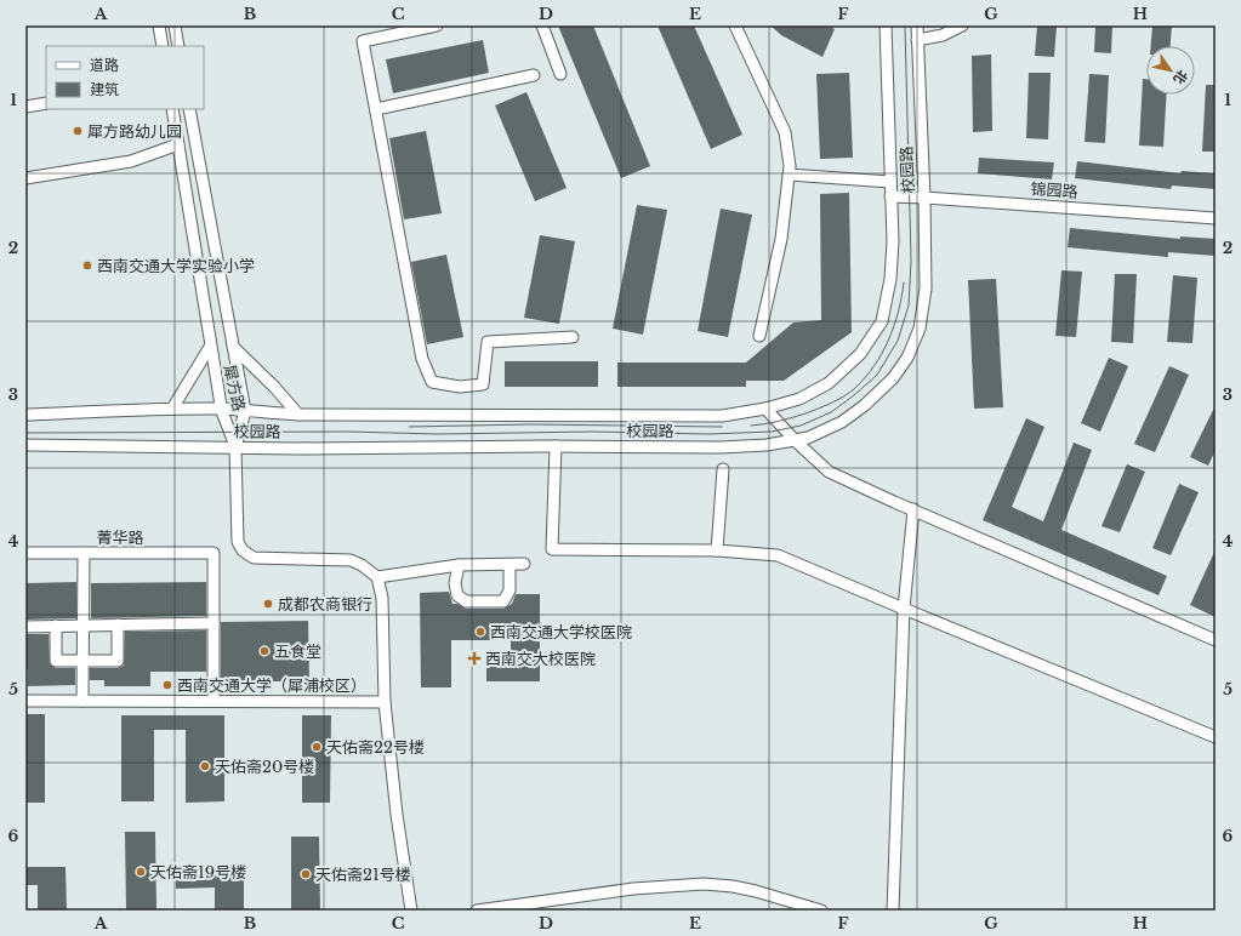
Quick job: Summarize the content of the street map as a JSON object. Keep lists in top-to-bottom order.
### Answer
{
  "streets": {
    "street": [
      "校园路",
      "锦园路",
      "犀方路",
      "菁华路"
    ]
  },
  "crossings": [
    ["校园路", "锦园路"],
    ["校园路", "犀方路"]
  ],
  "places": {
    "other": [
      "犀方路幼儿园",
      "西南交通大学实验小学",
      "成都农商银行",
      "西南交通大学校医院",
      "五食堂",
      "西南交通大学（犀浦校区）",
      "天佑斋22号楼",
      "天佑斋20号楼",
      "天佑斋19号楼",
      "天佑斋21号楼"
    ],
    "health": ["西南交大校医院"]
  },
  "legend": ["道路", "建筑"],
  "north": "bottom right",
  "grid": {
    "columns": [
      "A",
      "B",
      "C",
      "D",
      "E",
      "F",
      "G",
      "H"
    ],
    "rows": [
      "1",
      "2",
      "3",
      "4",
      "5",
      "6"
    ]
  }
}
